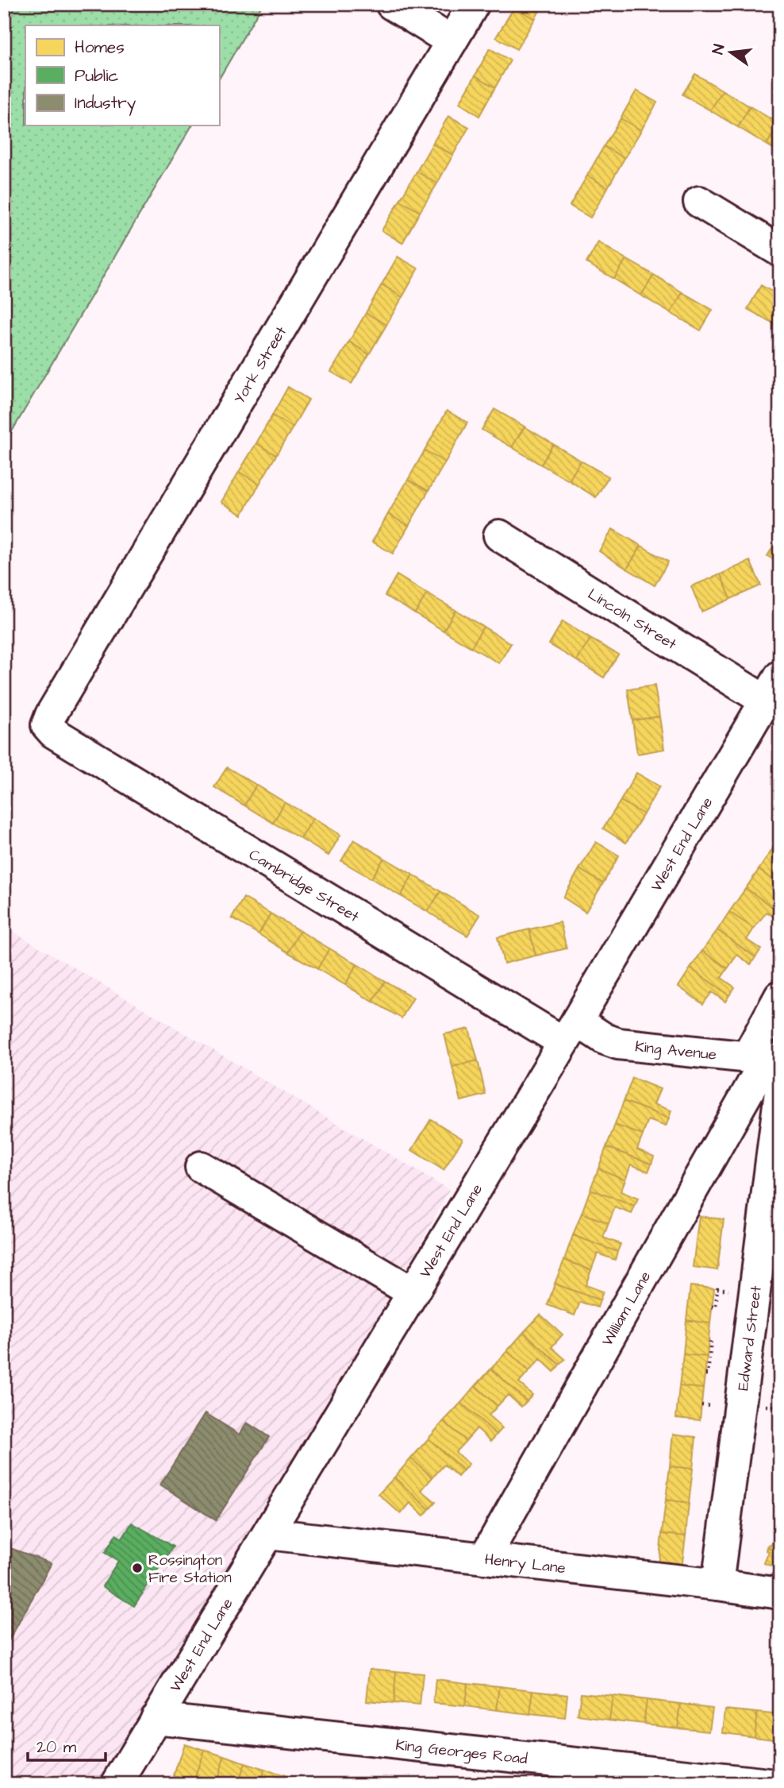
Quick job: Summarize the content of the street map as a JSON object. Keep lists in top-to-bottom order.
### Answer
{
  "streets": {
    "street": [
      "York Street",
      "Lincoln Street",
      "West End Lane",
      "Cambridge Street",
      "King Avenue",
      "William Lane",
      "Edward Street",
      "Henry Lane",
      "King Georges Road"
    ]
  },
  "crossings": [
    ["York Street", "Cambridge Street"],
    ["Lincoln Street", "West End Lane"],
    ["West End Lane", "Cambridge Street"],
    ["West End Lane", "King Avenue"],
    ["West End Lane", "Henry Lane"],
    ["West End Lane", "King Georges Road"],
    ["Cambridge Street", "King Avenue"],
    ["King Avenue", "William Lane"],
    ["William Lane", "Henry Lane"],
    ["Edward Street", "Henry Lane"]
  ],
  "places": ["Rossington Fire Station"],
  "legend": ["Homes", "Public", "Industry"],
  "scale_bar": "20 m",
  "north": "left"
}
